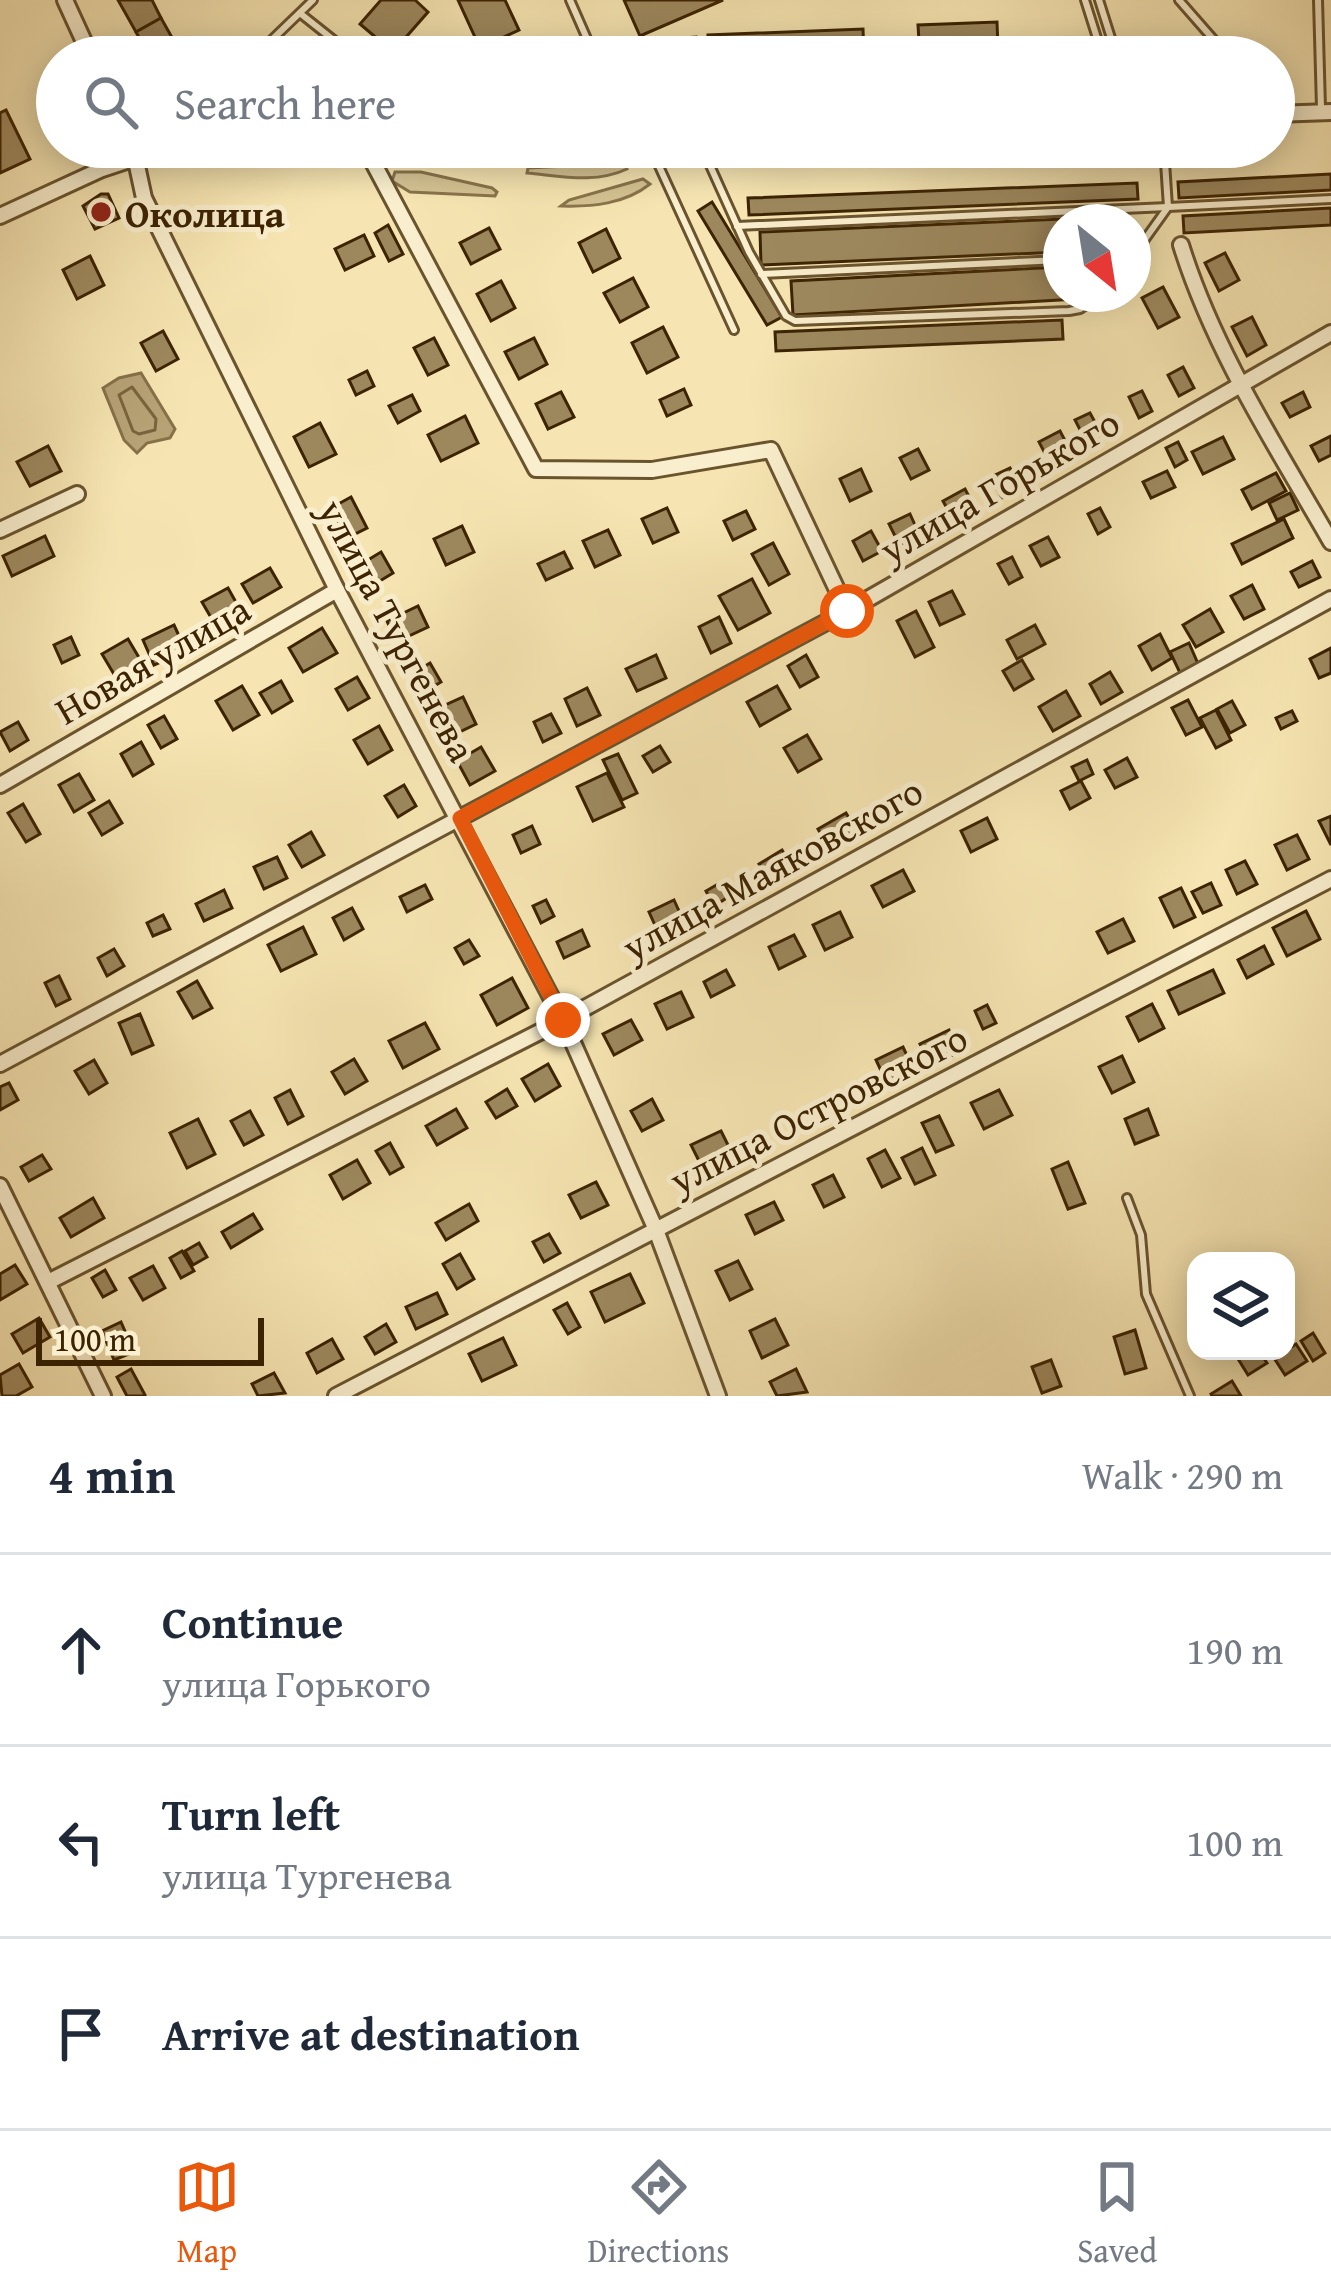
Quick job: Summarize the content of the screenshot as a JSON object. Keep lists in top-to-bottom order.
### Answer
{
  "streets": {
    "street": [
      "улица Горького",
      "улица Тургенева",
      "Новая улица",
      "улица Маяковского",
      "улица Островского"
    ]
  },
  "crossings": [
    ["улица Горького", "улица Тургенева"],
    ["улица Тургенева", "Новая улица"],
    ["улица Тургенева", "улица Маяковского"],
    ["улица Тургенева", "улица Островского"]
  ],
  "places": ["Околица"],
  "scale_bar": "100 m",
  "north": "bottom right",
  "page": {
    "search": "Search here",
    "scale": "100 m",
    "heading": ["4 min", "Walk · 290 m"],
    "list": [
      ["Continue", "улица Горького", "190 m"],
      ["Turn left", "улица Тургенева", "100 m"],
      "Arrive at destination"
    ],
    "nav": ["Map", "Directions", "Saved"]
  }
}
